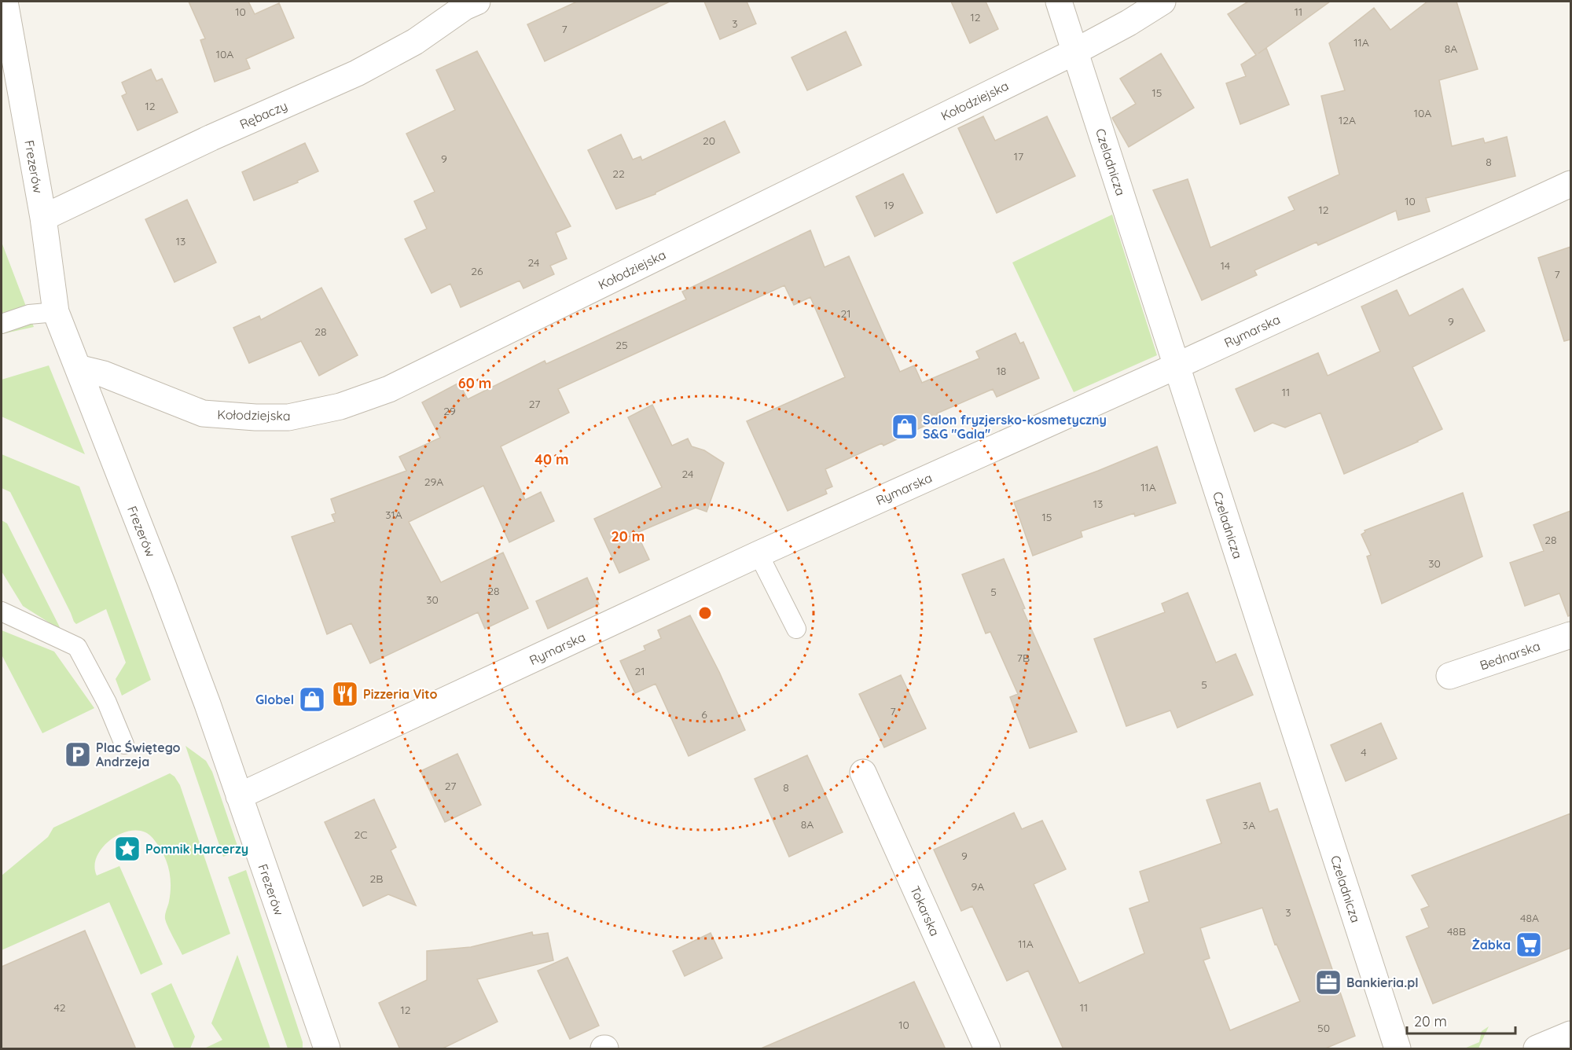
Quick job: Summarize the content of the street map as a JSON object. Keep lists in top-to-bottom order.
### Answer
{
  "streets": {
    "street": [
      "Kołodziejska",
      "Rębaczy",
      "Czeladnicza",
      "Frezerów",
      "Rymarska",
      "Bednarska",
      "Tokarska"
    ]
  },
  "crossings": [
    ["Kołodziejska", "Czeladnicza"],
    ["Kołodziejska", "Frezerów"],
    ["Rębaczy", "Frezerów"],
    ["Czeladnicza", "Rymarska"],
    ["Frezerów", "Rymarska"]
  ],
  "places": {
    "shop": ["Salon fryzjersko-kosmetyczny S&G \"Gala\"", "Globel"],
    "restaurant": ["Pizzeria Vito"],
    "parking": ["Plac Świętego Andrzeja"],
    "place": ["Pomnik Harcerzy"],
    "supermarket": ["Żabka"],
    "office": ["Bankieria.pl"]
  },
  "house_numbers": [
    "10",
    "11",
    "12",
    "3",
    "7",
    "11A",
    "8A",
    "10A",
    "15",
    "12",
    "10A",
    "12A",
    "20",
    "17",
    "9",
    "8",
    "22",
    "10",
    "19",
    "12",
    "13",
    "24",
    "14",
    "26",
    "7",
    "21",
    "9",
    "28",
    "25",
    "18",
    "11",
    "27",
    "29",
    "24",
    "29A",
    "11A",
    "13",
    "31A",
    "15",
    "28",
    "30",
    "28",
    "5",
    "30",
    "7B",
    "21",
    "5",
    "7",
    "6",
    "4",
    "27",
    "8",
    "8A",
    "3A",
    "2C",
    "9",
    "2B",
    "9A",
    "3",
    "48A",
    "48B",
    "11A",
    "42",
    "11",
    "12",
    "10",
    "50"
  ],
  "scale_bar": "20 m",
  "rings": ["60 m", "40 m", "20 m"]
}
